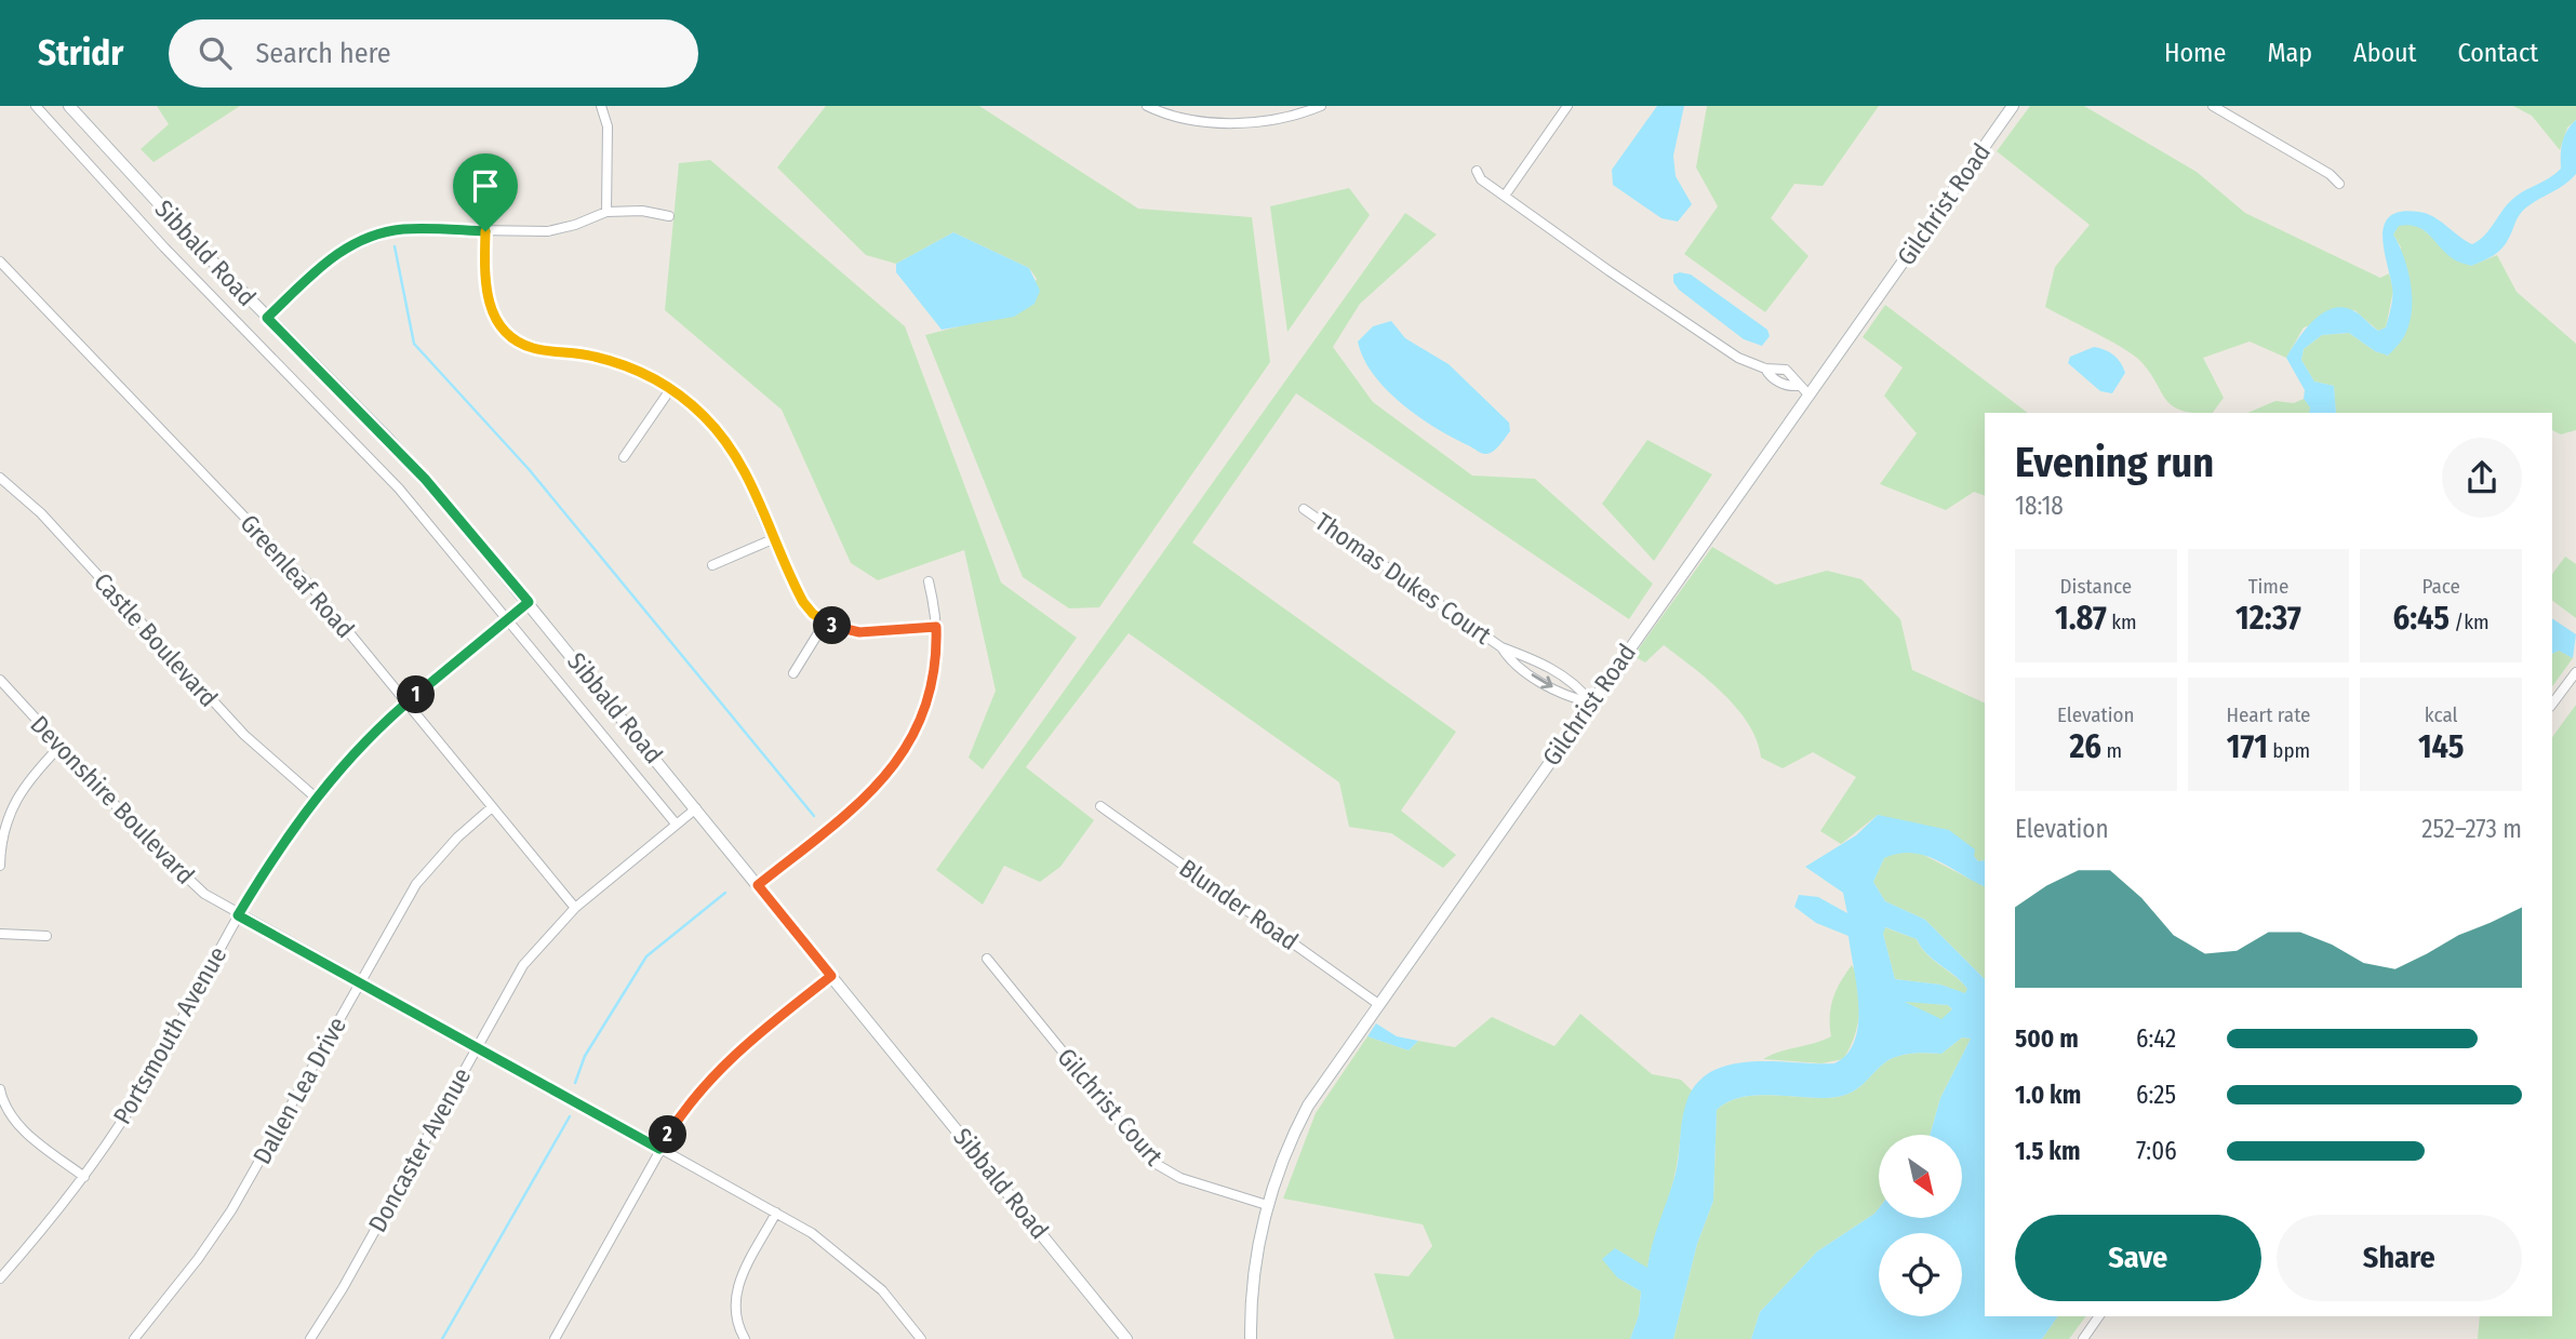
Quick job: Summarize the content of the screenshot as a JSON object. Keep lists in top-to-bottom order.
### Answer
{
  "streets": {
    "street": [
      "Gilchrist Road",
      "Sibbald Road",
      "Greenleaf Road",
      "Thomas Dukes Court",
      "Castle Boulevard",
      "Devonshire Boulevard",
      "Blunder Road",
      "Portsmouth Avenue",
      "Dallen Lea Drive",
      "Gilchrist Court",
      "Doncaster Avenue"
    ]
  },
  "crossings": [
    ["Gilchrist Road", "Thomas Dukes Court"],
    ["Gilchrist Road", "Blunder Road"],
    ["Gilchrist Road", "Gilchrist Court"],
    ["Sibbald Road", "Portsmouth Avenue"],
    ["Sibbald Road", "Doncaster Avenue"],
    ["Greenleaf Road", "Portsmouth Avenue"],
    ["Greenleaf Road", "Dallen Lea Drive"],
    ["Greenleaf Road", "Doncaster Avenue"],
    ["Castle Boulevard", "Portsmouth Avenue"],
    ["Devonshire Boulevard", "Portsmouth Avenue"],
    ["Devonshire Boulevard", "Dallen Lea Drive"],
    ["Devonshire Boulevard", "Doncaster Avenue"]
  ],
  "north": "bottom right",
  "page": {
    "header": "Stridr",
    "search": "Search here",
    "nav": [
      "Home",
      "Map",
      "About",
      "Contact"
    ],
    "heading": ["Evening run", "18:18"],
    "stats": [
      ["Distance", "1.87 km"],
      ["Time", "12:37"],
      ["Pace", "6:45 /km"],
      ["Elevation", "26 m"],
      ["Heart rate", "171 bpm"],
      ["kcal", "145"]
    ],
    "pins": ["3", "1", "2"],
    "chart": ["Elevation", "252–273 m"],
    "list": [
      {
        "name": "500 m",
        "note": "6:42"
      },
      {
        "name": "1.0 km",
        "note": "6:25"
      },
      {
        "name": "1.5 km",
        "note": "7:06"
      }
    ],
    "buttons": ["Save", "Share"]
  }
}
